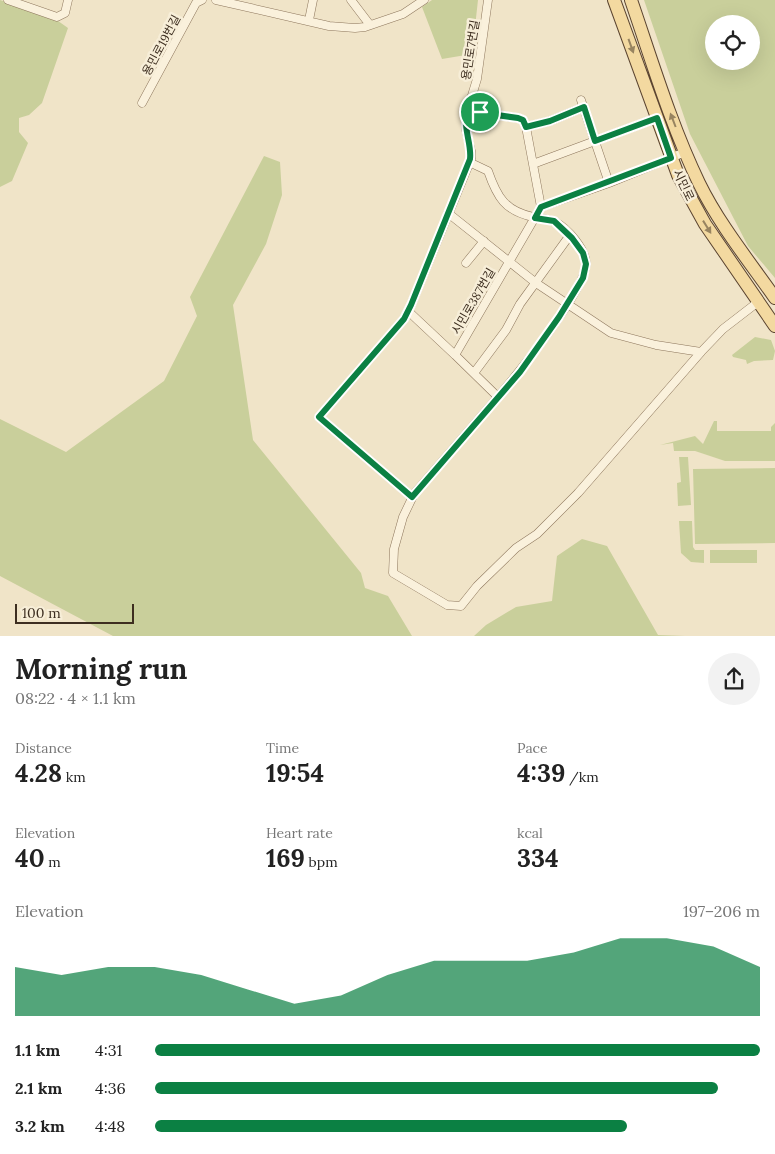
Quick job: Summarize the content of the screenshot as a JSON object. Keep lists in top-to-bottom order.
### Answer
{
  "streets": {
    "main road": ["시민로"],
    "street": ["용민로19번길", "용민로7번길", "시민로387번길"]
  },
  "scale_bar": "100 m",
  "page": {
    "scale": "100 m",
    "heading": ["Morning run", "08:22 · 4 × 1.1 km"],
    "stats": [
      ["Distance", "4.28 km"],
      ["Time", "19:54"],
      ["Pace", "4:39 /km"],
      ["Elevation", "40 m"],
      ["Heart rate", "169 bpm"],
      ["kcal", "334"]
    ],
    "chart": ["Elevation", "197–206 m"],
    "list": [
      {
        "name": "1.1 km",
        "note": "4:31"
      },
      {
        "name": "2.1 km",
        "note": "4:36"
      },
      {
        "name": "3.2 km",
        "note": "4:48"
      }
    ]
  }
}
